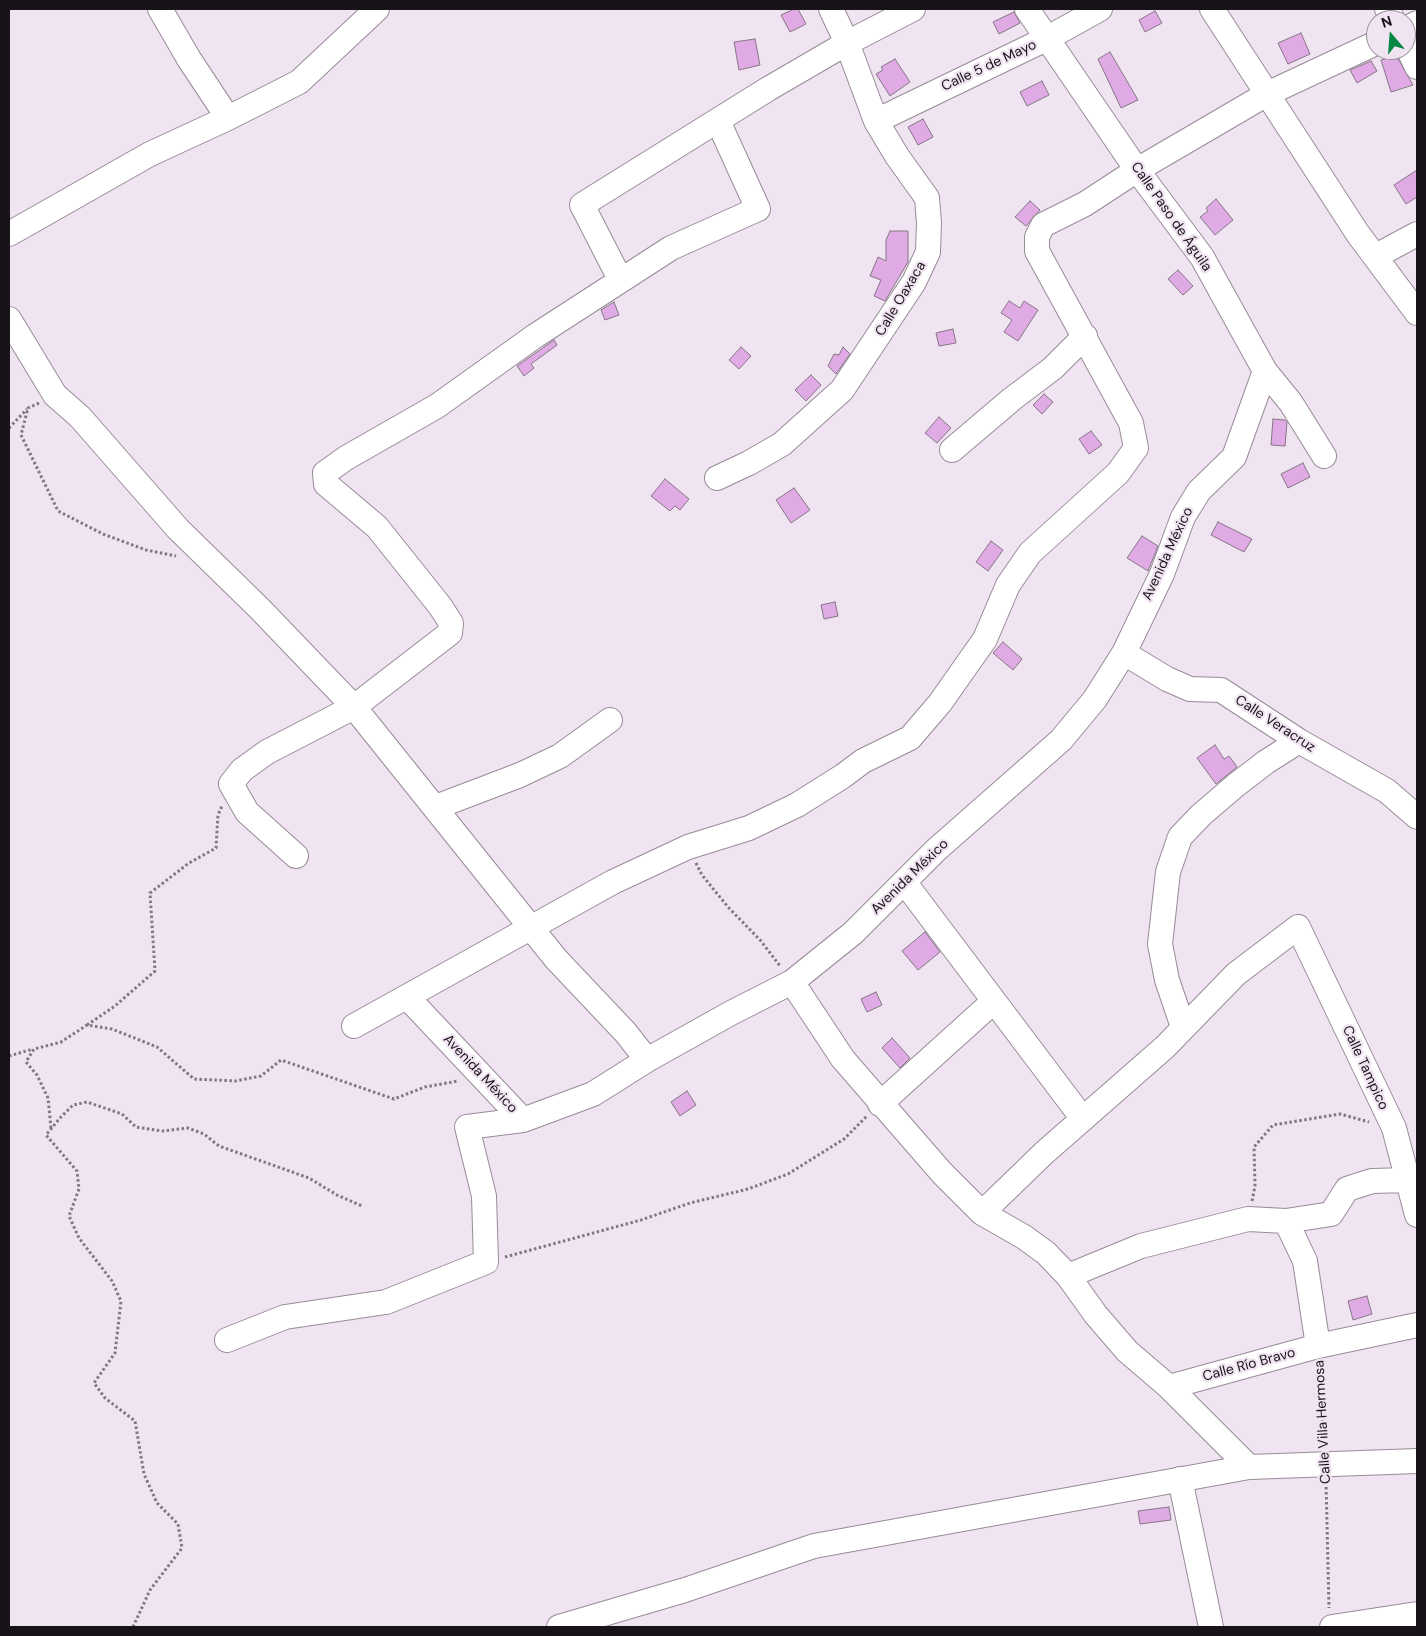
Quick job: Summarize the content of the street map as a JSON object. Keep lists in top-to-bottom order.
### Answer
{
  "streets": {
    "street": [
      "Calle 5 de Mayo",
      "Calle Paso de Águila",
      "Calle Oaxaca",
      "Avenida México",
      "Calle Veracruz",
      "Calle Tampico",
      "Calle Río Bravo",
      "Calle Villa Hermosa"
    ]
  },
  "crossings": [
    ["Calle 5 de Mayo", "Calle Paso de Águila"],
    ["Calle 5 de Mayo", "Calle Oaxaca"],
    ["Calle Paso de Águila", "Avenida México"],
    ["Avenida México", "Calle Veracruz"],
    ["Calle Río Bravo", "Calle Villa Hermosa"]
  ],
  "north": "top"
}
